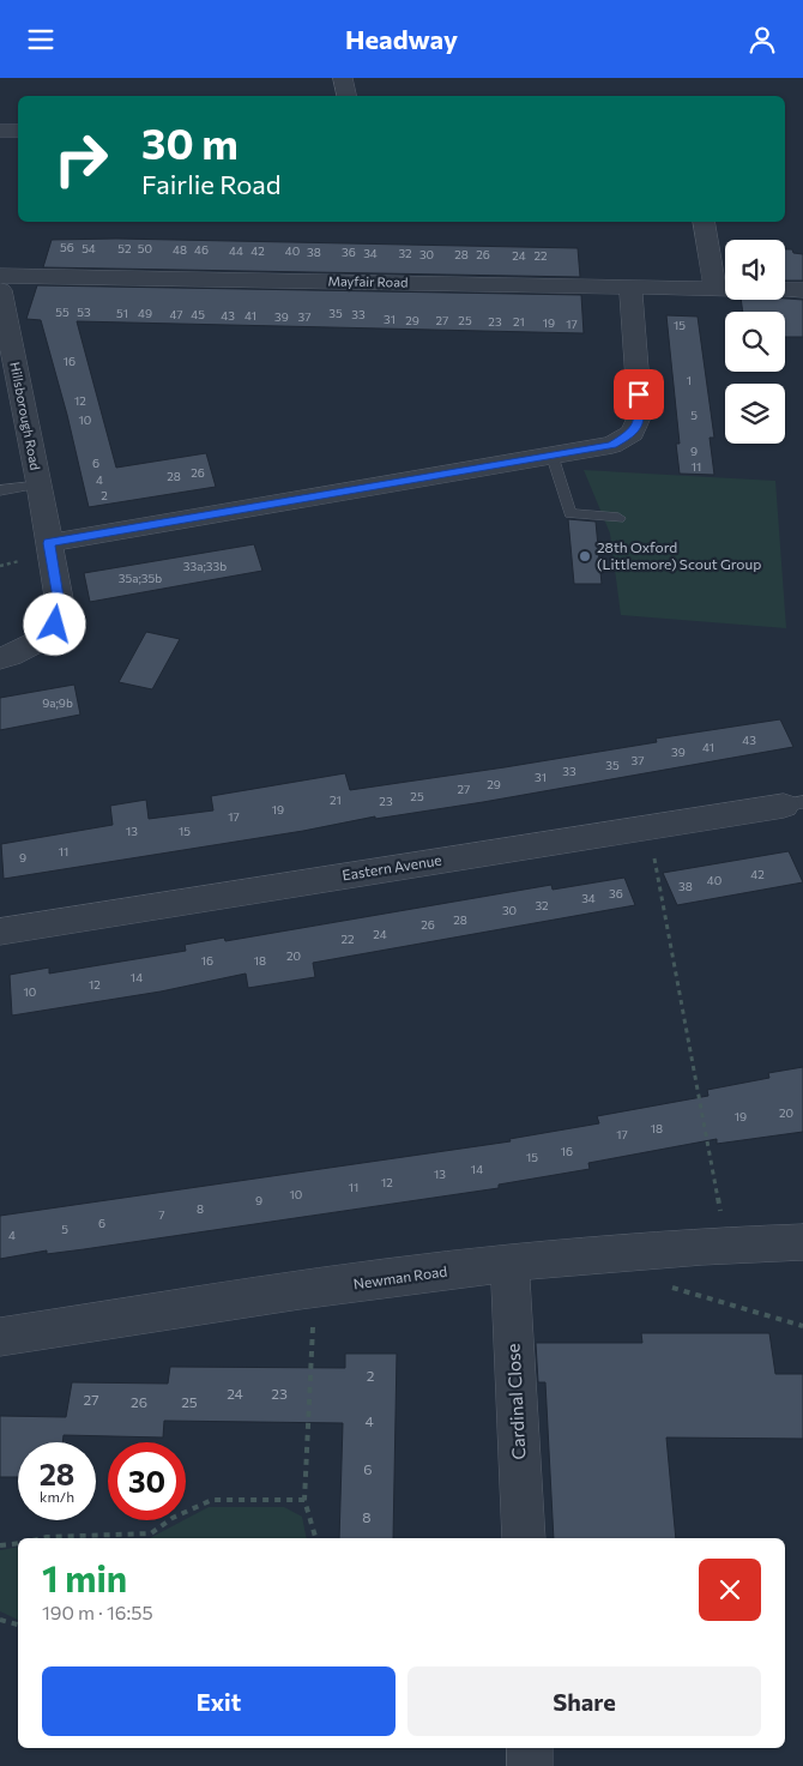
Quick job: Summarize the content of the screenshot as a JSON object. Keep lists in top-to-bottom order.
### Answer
{
  "streets": {
    "street": [
      "Mayfair Road",
      "Hillsborough Road",
      "Eastern Avenue",
      "Newman Road",
      "Cardinal Close"
    ]
  },
  "crossings": [
    ["Newman Road", "Cardinal Close"]
  ],
  "places": ["28th Oxford (Littlemore) Scout Group"],
  "house_numbers": [
    "56",
    "54",
    "52",
    "50",
    "48",
    "46",
    "44",
    "42",
    "40",
    "38",
    "36",
    "34",
    "32",
    "30",
    "28",
    "26",
    "24",
    "22",
    "55",
    "53",
    "51",
    "49",
    "35",
    "47",
    "45",
    "33",
    "43",
    "41",
    "39",
    "37",
    "31",
    "29",
    "27",
    "25",
    "23",
    "21",
    "19",
    "17",
    "15",
    "16",
    "1",
    "12",
    "5",
    "10",
    "9",
    "6",
    "11",
    "26",
    "28",
    "4",
    "2",
    "33a;33b",
    "35a;35b",
    "9a;9b",
    "43",
    "41",
    "39",
    "37",
    "35",
    "33",
    "31",
    "29",
    "27",
    "25",
    "21",
    "23",
    "19",
    "17",
    "13",
    "15",
    "11",
    "9",
    "42",
    "40",
    "38",
    "36",
    "34",
    "32",
    "30",
    "28",
    "26",
    "24",
    "22",
    "20",
    "16",
    "18",
    "14",
    "12",
    "10",
    "20",
    "19",
    "18",
    "17",
    "16",
    "15",
    "14",
    "13",
    "12",
    "11",
    "10",
    "9",
    "8",
    "7",
    "6",
    "5",
    "4",
    "2",
    "24",
    "23",
    "27",
    "26",
    "25",
    "4",
    "6",
    "8"
  ],
  "page": {
    "header": "Headway",
    "turn": ["30 m", "Fairlie Road"],
    "speed": "28 km/h",
    "limit": "30",
    "heading": ["1 min", "190 m · 16:55"],
    "buttons": ["Exit", "Share"]
  }
}
